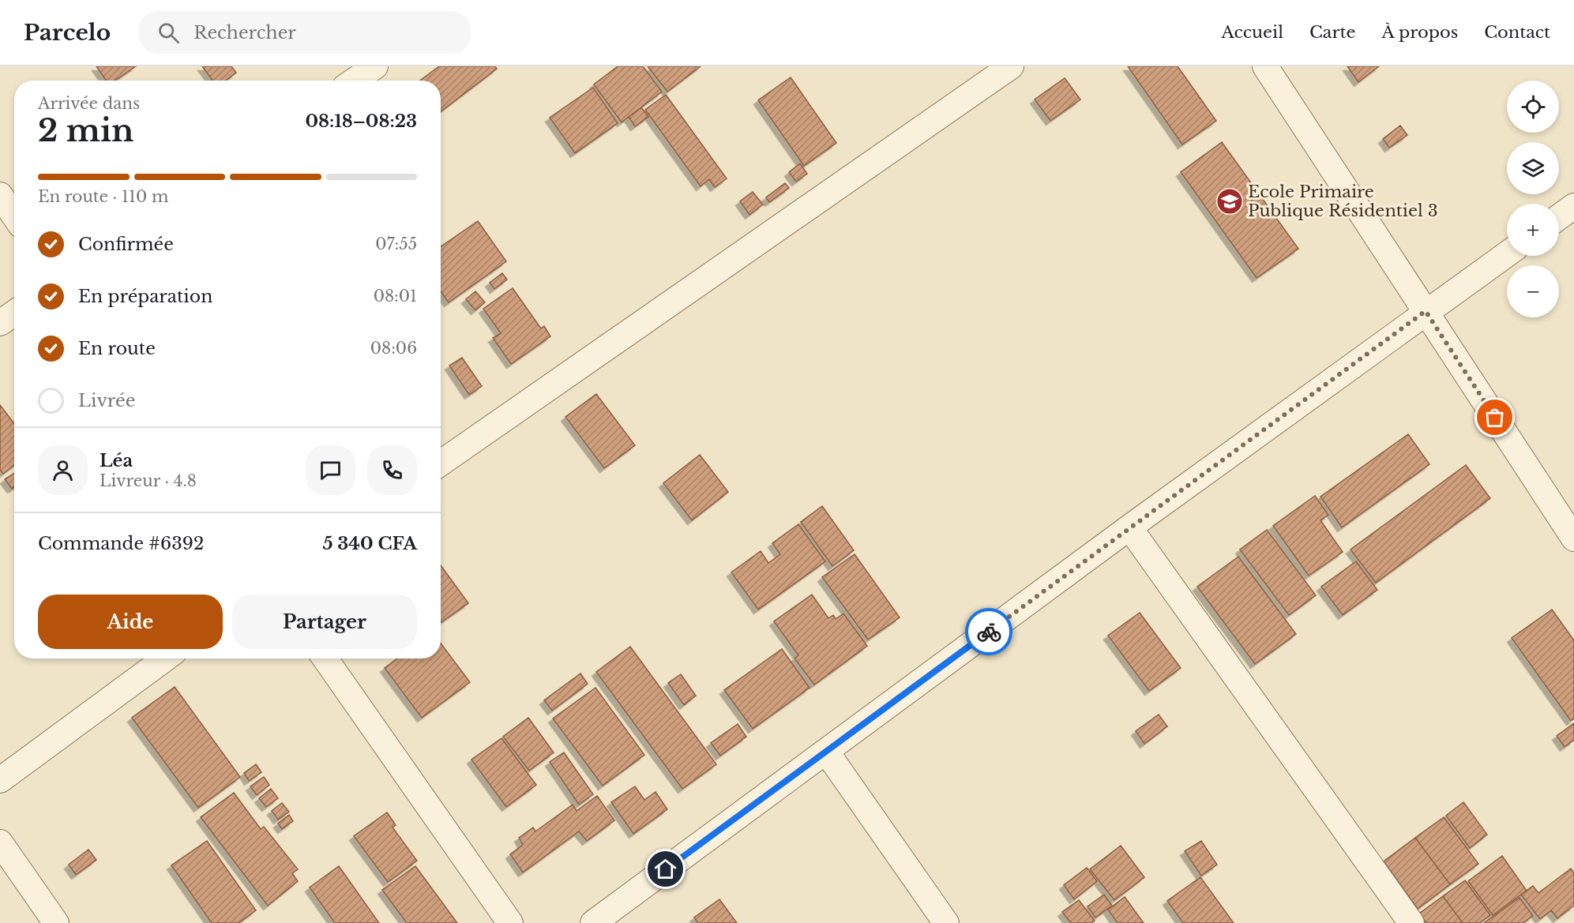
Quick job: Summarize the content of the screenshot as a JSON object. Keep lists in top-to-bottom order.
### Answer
{
  "places": {
    "school or university": ["Ecole Primaire Publique Résidentiel 3"]
  },
  "page": {
    "header": "Parcelo",
    "search": "Rechercher",
    "nav": [
      "Accueil",
      "Carte",
      "À propos",
      "Contact"
    ],
    "map_buttons": ["+", "−"],
    "heading": ["2 min", "Arrivée dans", "08:18–08:23"],
    "panel": [
      "Léa",
      "Livreur · 4.8",
      "Commande #6392",
      "5 340 CFA"
    ],
    "bar": "En route · 110 m",
    "list": [
      ["Confirmée", "07:55"],
      ["En préparation", "08:01"],
      ["En route", "08:06"],
      "Livrée"
    ],
    "buttons": ["Aide", "Partager"]
  }
}
